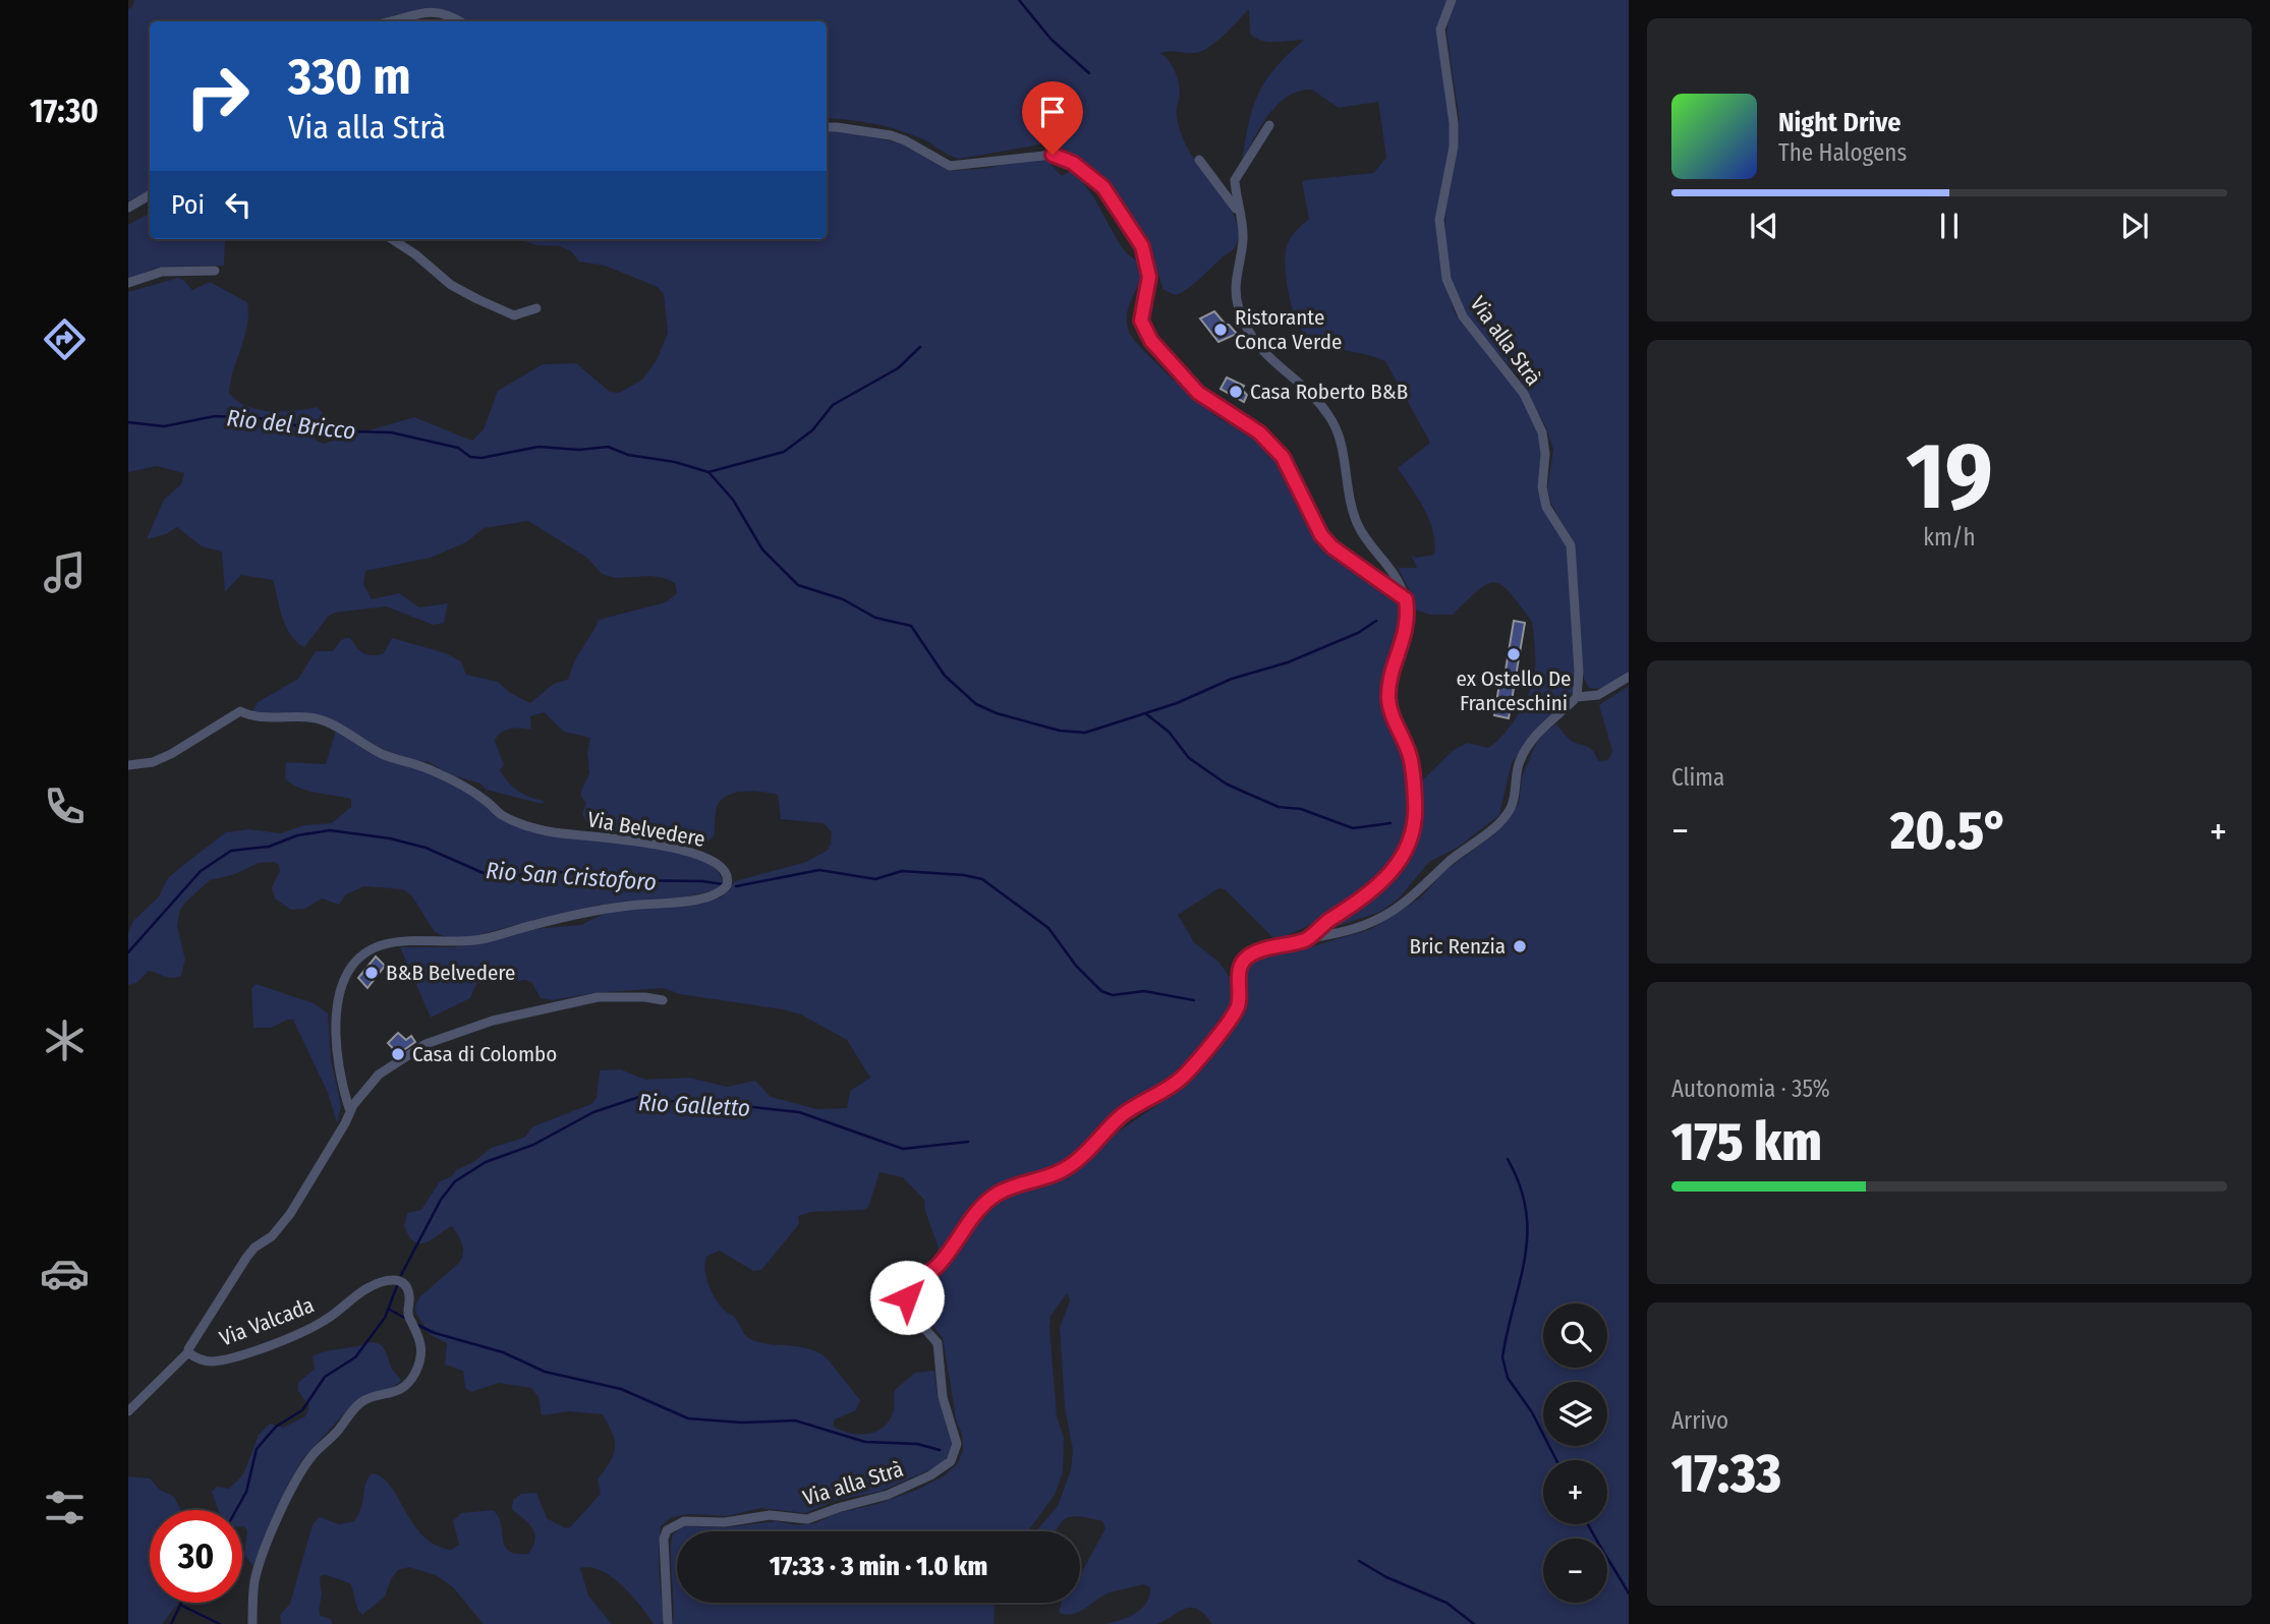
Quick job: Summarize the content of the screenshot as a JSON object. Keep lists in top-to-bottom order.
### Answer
{
  "streets": {
    "street": ["Via alla Strà", "Via Belvedere", "Via Valcada"]
  },
  "crossings": [
    ["Via Belvedere", "Via Valcada"]
  ],
  "water": ["Rio del Bricco", "Rio San Cristoforo", "Rio Galletto"],
  "places": [
    "Ristorante Conca Verde",
    "Casa Roberto B&B",
    "ex Ostello De Franceschini",
    "Bric Renzia",
    "B&B Belvedere",
    "Casa di Colombo"
  ],
  "page": {
    "tabs": "17:30",
    "turn": ["330 m", "Via alla Strà"],
    "song": ["Night Drive", "The Halogens"],
    "then": "Poi",
    "tile": [
      ["19", "km/h"],
      "Clima",
      ["Autonomia · 35%", "175 km"],
      ["Arrivo", "17:33"]
    ],
    "heat": ["−", "20.5°", "+"],
    "map_buttons": ["+", "−"],
    "limit": "30",
    "trip": "17:33 · 3 min · 1.0 km"
  }
}
